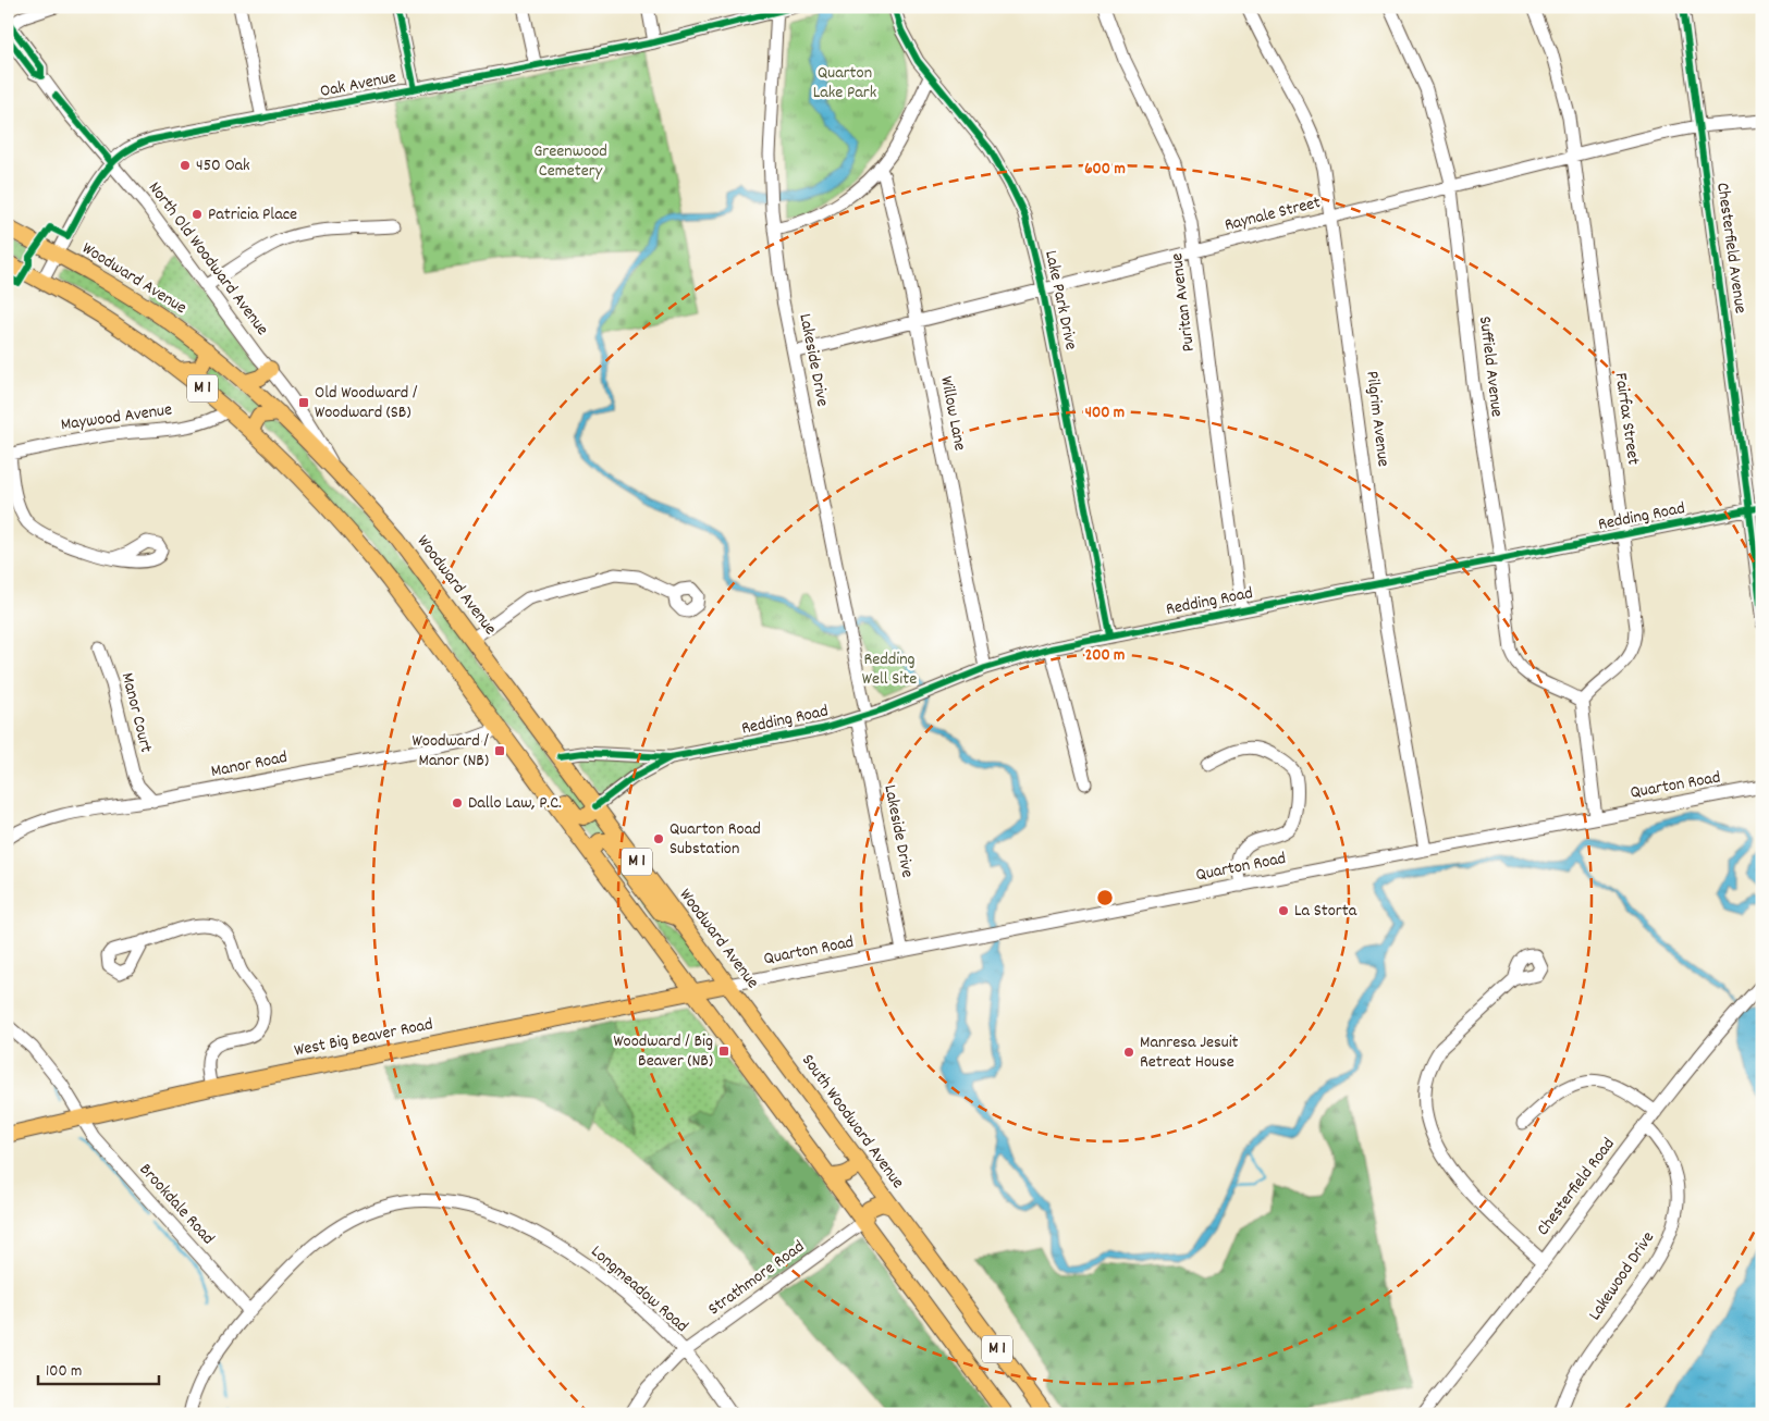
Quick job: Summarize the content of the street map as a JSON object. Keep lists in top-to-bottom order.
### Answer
{
  "streets": {
    "main road": [
      "Woodward Avenue",
      "M 1",
      "West Big Beaver Road",
      "South Woodward Avenue"
    ],
    "street": [
      "Oak Avenue",
      "Raynale Street",
      "Chesterfield Avenue",
      "North Old Woodward Avenue",
      "Lake Park Drive",
      "Puritan Avenue",
      "Lakeside Drive",
      "Suffield Avenue",
      "Willow Lane",
      "Maywood Avenue",
      "Pilgrim Avenue",
      "Fairfax Street",
      "Redding Road",
      "Manor Court",
      "Manor Road",
      "Quarton Road",
      "Chesterfield Road",
      "Brookdale Road",
      "Lakewood Drive",
      "Strathmore Road",
      "Longmeadow Road"
    ]
  },
  "crossings": [
    ["Oak Avenue", "North Old Woodward Avenue"],
    ["Oak Avenue", "Woodward Avenue"],
    ["Oak Avenue", "Lakeside Drive"],
    ["Oak Avenue", "M 1"],
    ["Raynale Street", "Chesterfield Avenue"],
    ["Raynale Street", "Lake Park Drive"],
    ["Raynale Street", "Puritan Avenue"],
    ["Raynale Street", "Lakeside Drive"],
    ["Raynale Street", "Suffield Avenue"],
    ["Raynale Street", "Willow Lane"],
    ["Raynale Street", "Pilgrim Avenue"],
    ["Raynale Street", "Fairfax Street"],
    ["Chesterfield Avenue", "Redding Road"],
    ["North Old Woodward Avenue", "Woodward Avenue"],
    ["Woodward Avenue", "Redding Road"],
    ["Woodward Avenue", "Quarton Road"],
    ["Woodward Avenue", "West Big Beaver Road"],
    ["Woodward Avenue", "South Woodward Avenue"],
    ["Lake Park Drive", "Redding Road"],
    ["Puritan Avenue", "Redding Road"],
    ["Lakeside Drive", "Redding Road"],
    ["Lakeside Drive", "Quarton Road"],
    ["Suffield Avenue", "Fairfax Street"],
    ["Suffield Avenue", "Redding Road"],
    ["M 1", "Maywood Avenue"],
    ["M 1", "Manor Road"],
    ["M 1", "West Big Beaver Road"],
    ["M 1", "South Woodward Avenue"],
    ["M 1", "Strathmore Road"],
    ["Willow Lane", "Redding Road"],
    ["Pilgrim Avenue", "Redding Road"],
    ["Pilgrim Avenue", "Quarton Road"],
    ["Fairfax Street", "Redding Road"],
    ["Manor Court", "Manor Road"],
    ["Quarton Road", "West Big Beaver Road"],
    ["West Big Beaver Road", "Brookdale Road"],
    ["Chesterfield Road", "Lakewood Drive"],
    ["Brookdale Road", "Longmeadow Road"],
    ["Strathmore Road", "Longmeadow Road"]
  ],
  "parks": ["Quarton Lake Park", "Greenwood Cemetery", "Redding Well Site"],
  "places": {
    "other": [
      "450 Oak",
      "Patricia Place",
      "Dallo Law, P.C.",
      "Quarton Road Substation",
      "La Storta",
      "Manresa Jesuit Retreat House"
    ],
    "transit": ["Old Woodward / Woodward (SB)", "Woodward / Manor (NB)", "Woodward / Big Beaver (NB)"]
  },
  "scale_bar": "100 m",
  "rings": ["600 m", "400 m", "200 m"]
}
